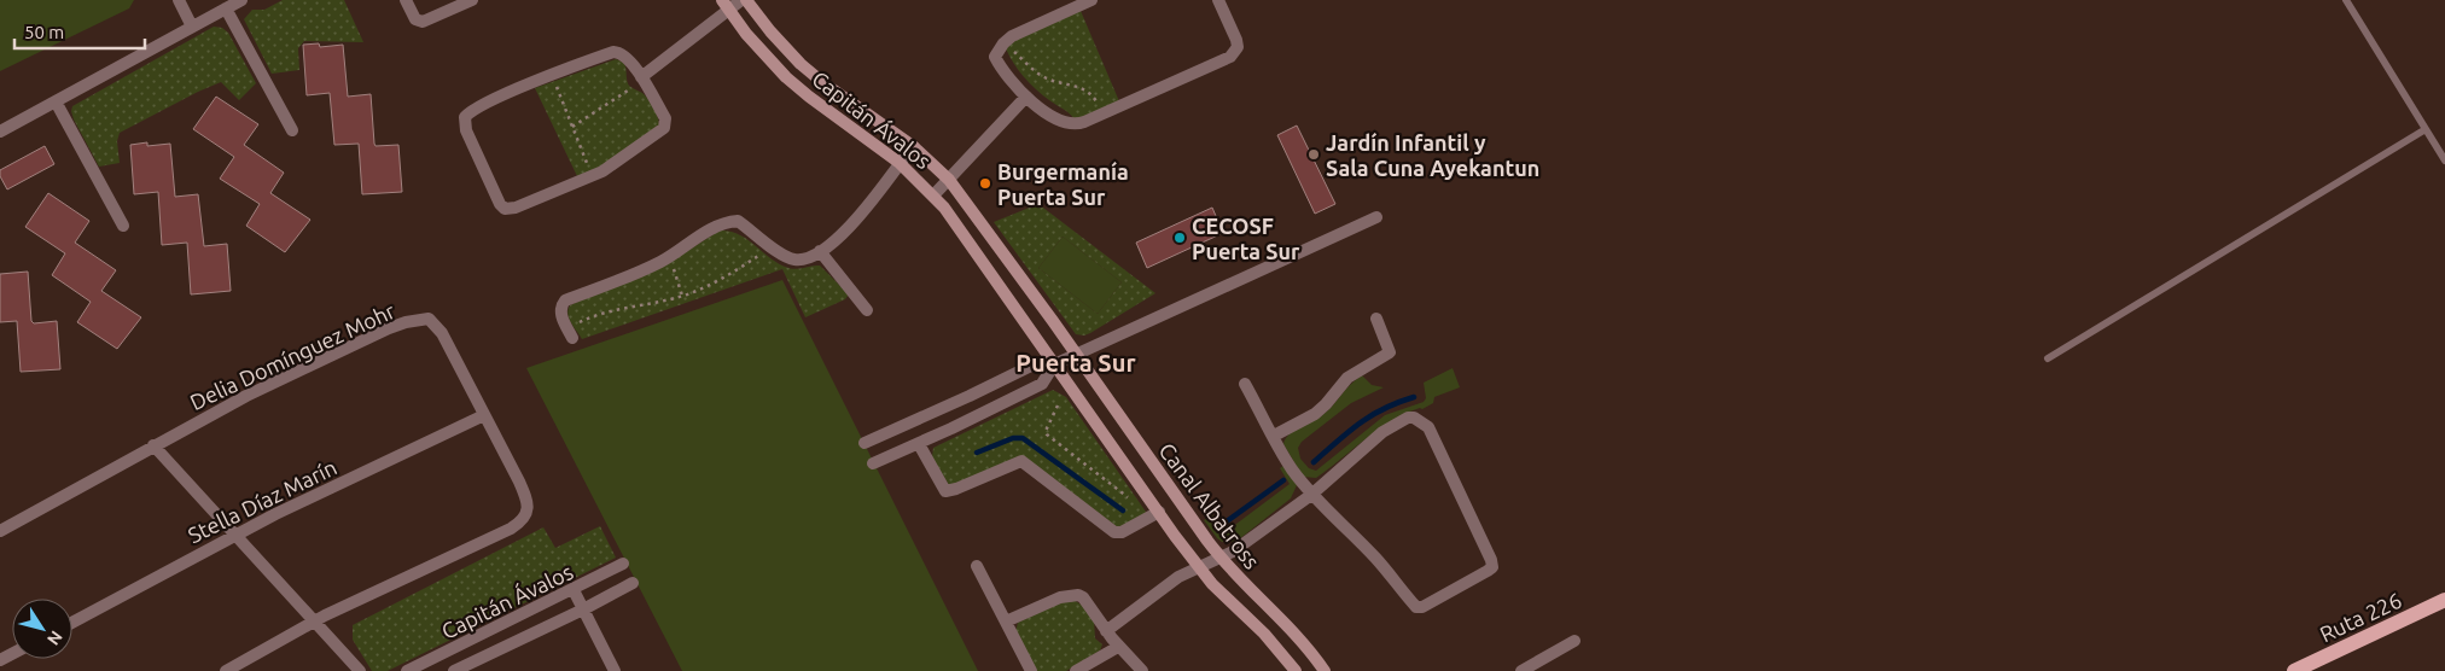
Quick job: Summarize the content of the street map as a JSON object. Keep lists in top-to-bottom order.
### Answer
{
  "streets": {
    "main road": ["Ruta 226"],
    "street": [
      "Capitán Ávalos",
      "Delia Domínguez Mohr",
      "Stella Díaz Marín",
      "Canal Albatross"
    ]
  },
  "crossings": [
    ["Capitán Ávalos", "Canal Albatross"],
    ["Delia Domínguez Mohr", "Stella Díaz Marín"]
  ],
  "districts": ["Puerta Sur"],
  "places": ["Jardín Infantil y Sala Cuna Ayekantun", "Burgermanía Puerta Sur", "CECOSF Puerta Sur"],
  "scale_bar": "50 m",
  "north": "bottom right"
}
